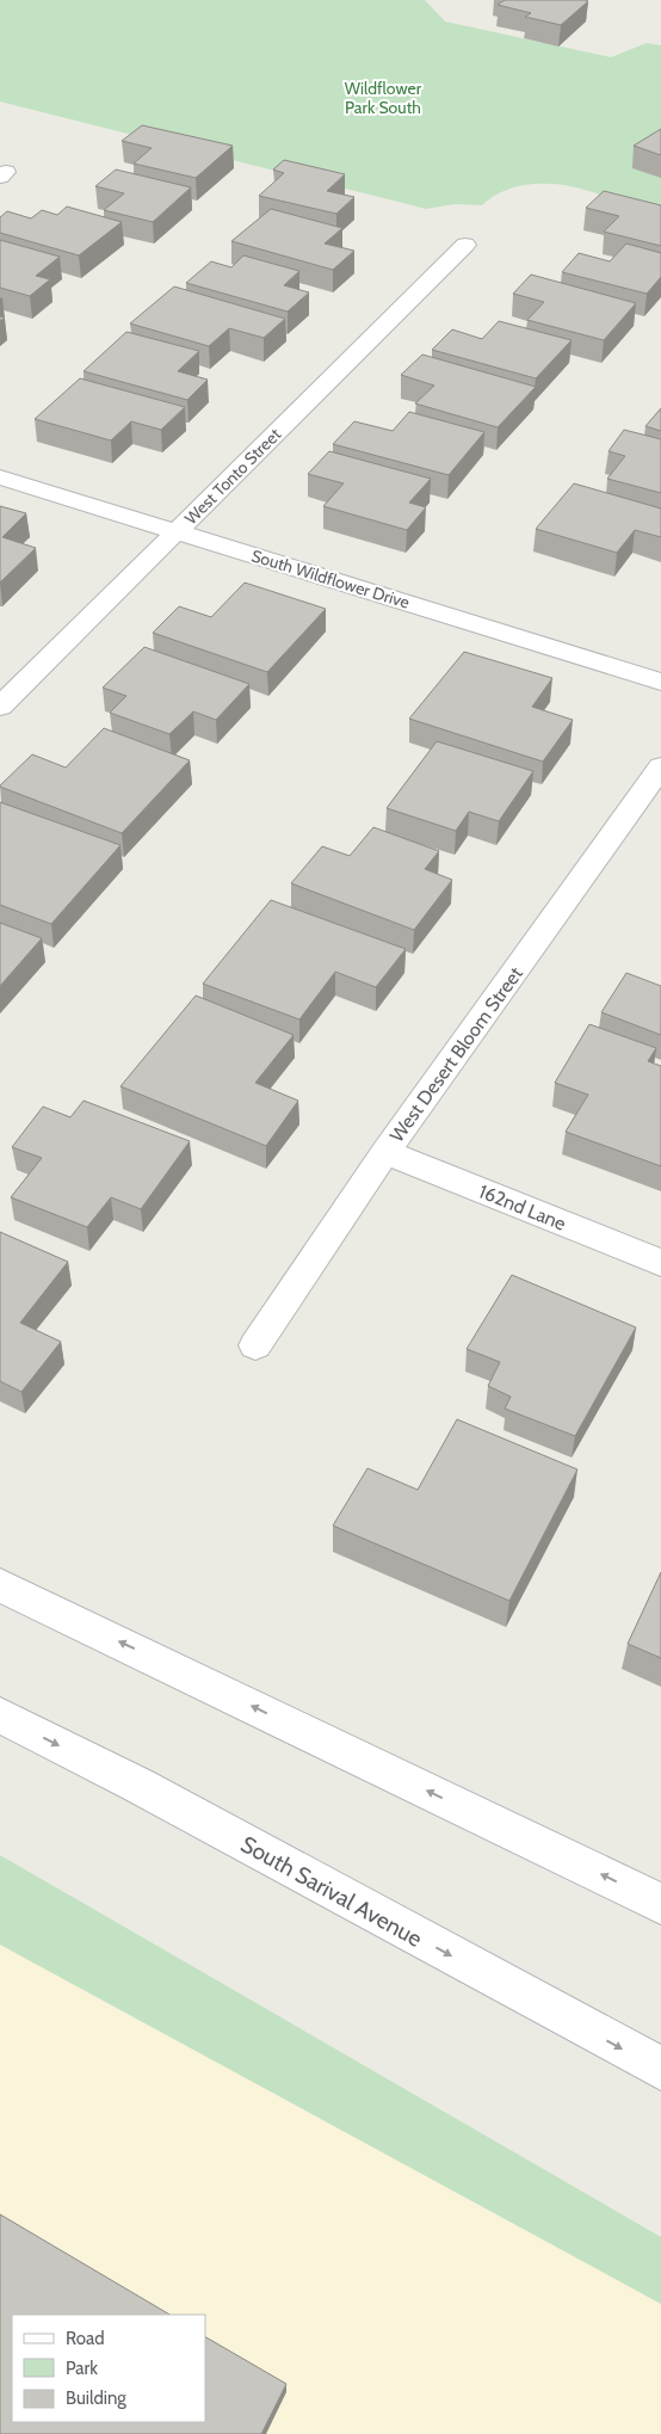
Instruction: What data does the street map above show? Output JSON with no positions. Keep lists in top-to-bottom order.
{
  "streets": {
    "street": [
      "West Tonto Street",
      "South Wildflower Drive",
      "West Desert Bloom Street",
      "162nd Lane",
      "South Sarival Avenue"
    ]
  },
  "crossings": [
    ["West Tonto Street", "South Wildflower Drive"],
    ["West Desert Bloom Street", "162nd Lane"]
  ],
  "parks": ["Wildflower Park South"],
  "legend": ["Road", "Park", "Building"]
}
